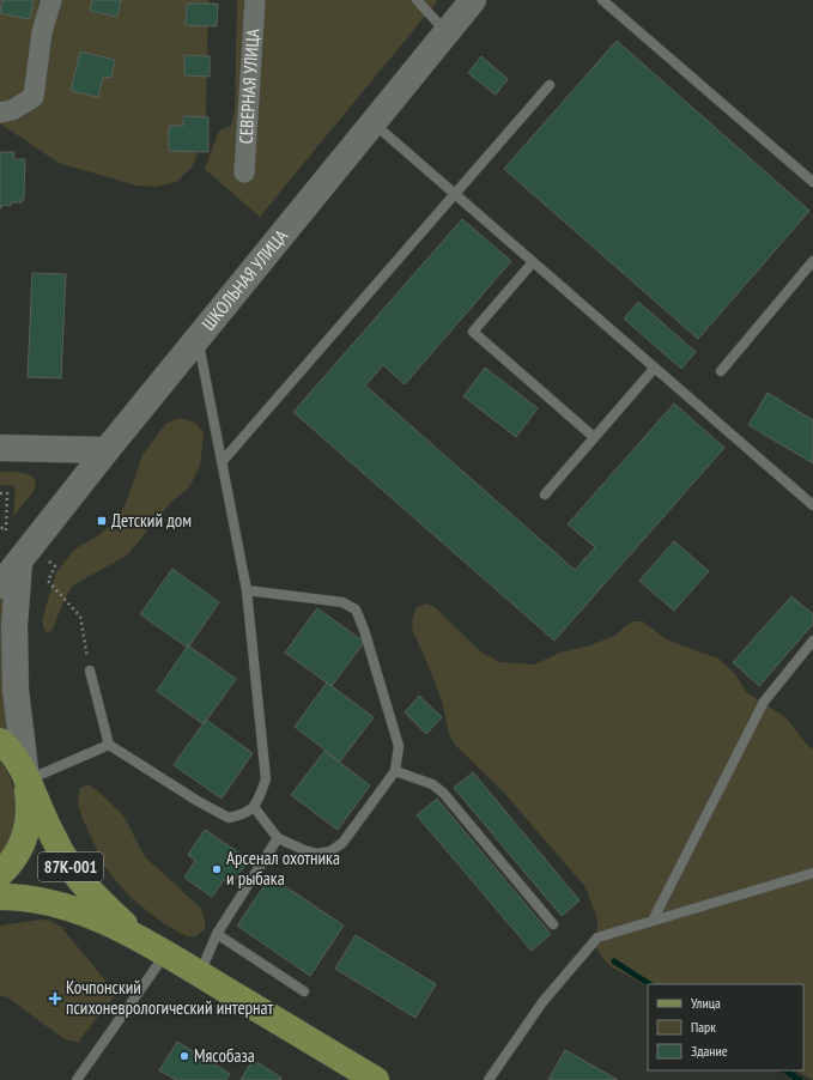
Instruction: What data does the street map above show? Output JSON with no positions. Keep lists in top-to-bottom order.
{
  "streets": {
    "main road": ["ШКОЛЬНАЯ УЛИЦА", "87К-001"],
    "street": ["СЕВЕРНАЯ УЛИЦА"]
  },
  "places": {
    "transit": ["Детский дом"],
    "other": ["Арсенал охотника и рыбака", "Мясобаза"],
    "health": ["Кочпонский психоневрологический интернат"]
  },
  "legend": ["Улица", "Парк", "Здание"]
}
